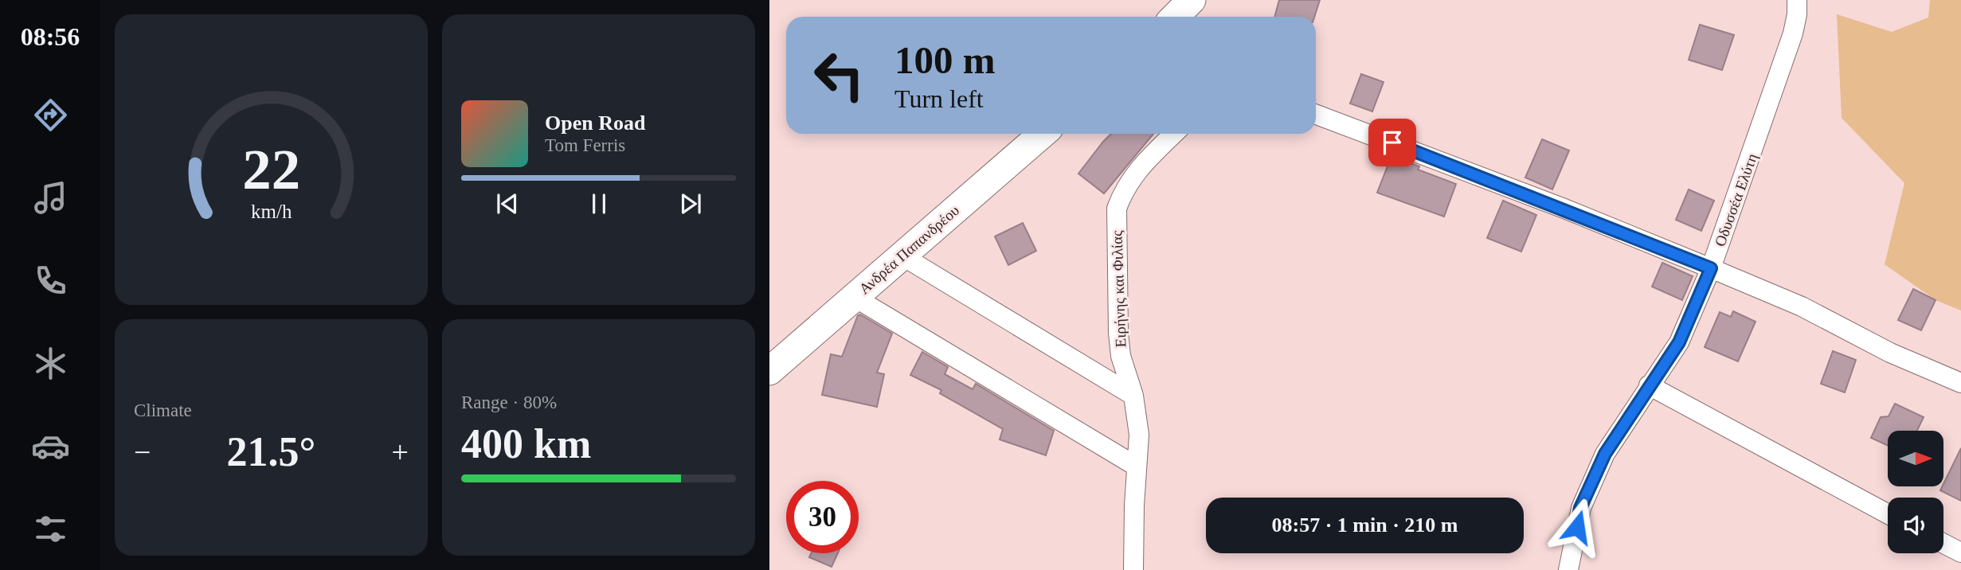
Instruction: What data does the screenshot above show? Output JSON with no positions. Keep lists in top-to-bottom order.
{
  "streets": {
    "main road": ["Ανδρέα Παπανδρέου"],
    "street": ["Οδυσσέα Ελύτη", "Ειρήνης και Φιλίας"]
  },
  "north": "right",
  "page": {
    "tabs": "08:56",
    "turn": ["100 m", "Turn left"],
    "song": ["Open Road", "Tom Ferris"],
    "tile": [
      "Climate",
      ["Range · 80%", "400 km"]
    ],
    "heat": ["−", "21.5°", "+"],
    "limit": "30",
    "trip": "08:57 · 1 min · 210 m",
    "gauge": ["22", "km/h"]
  }
}
